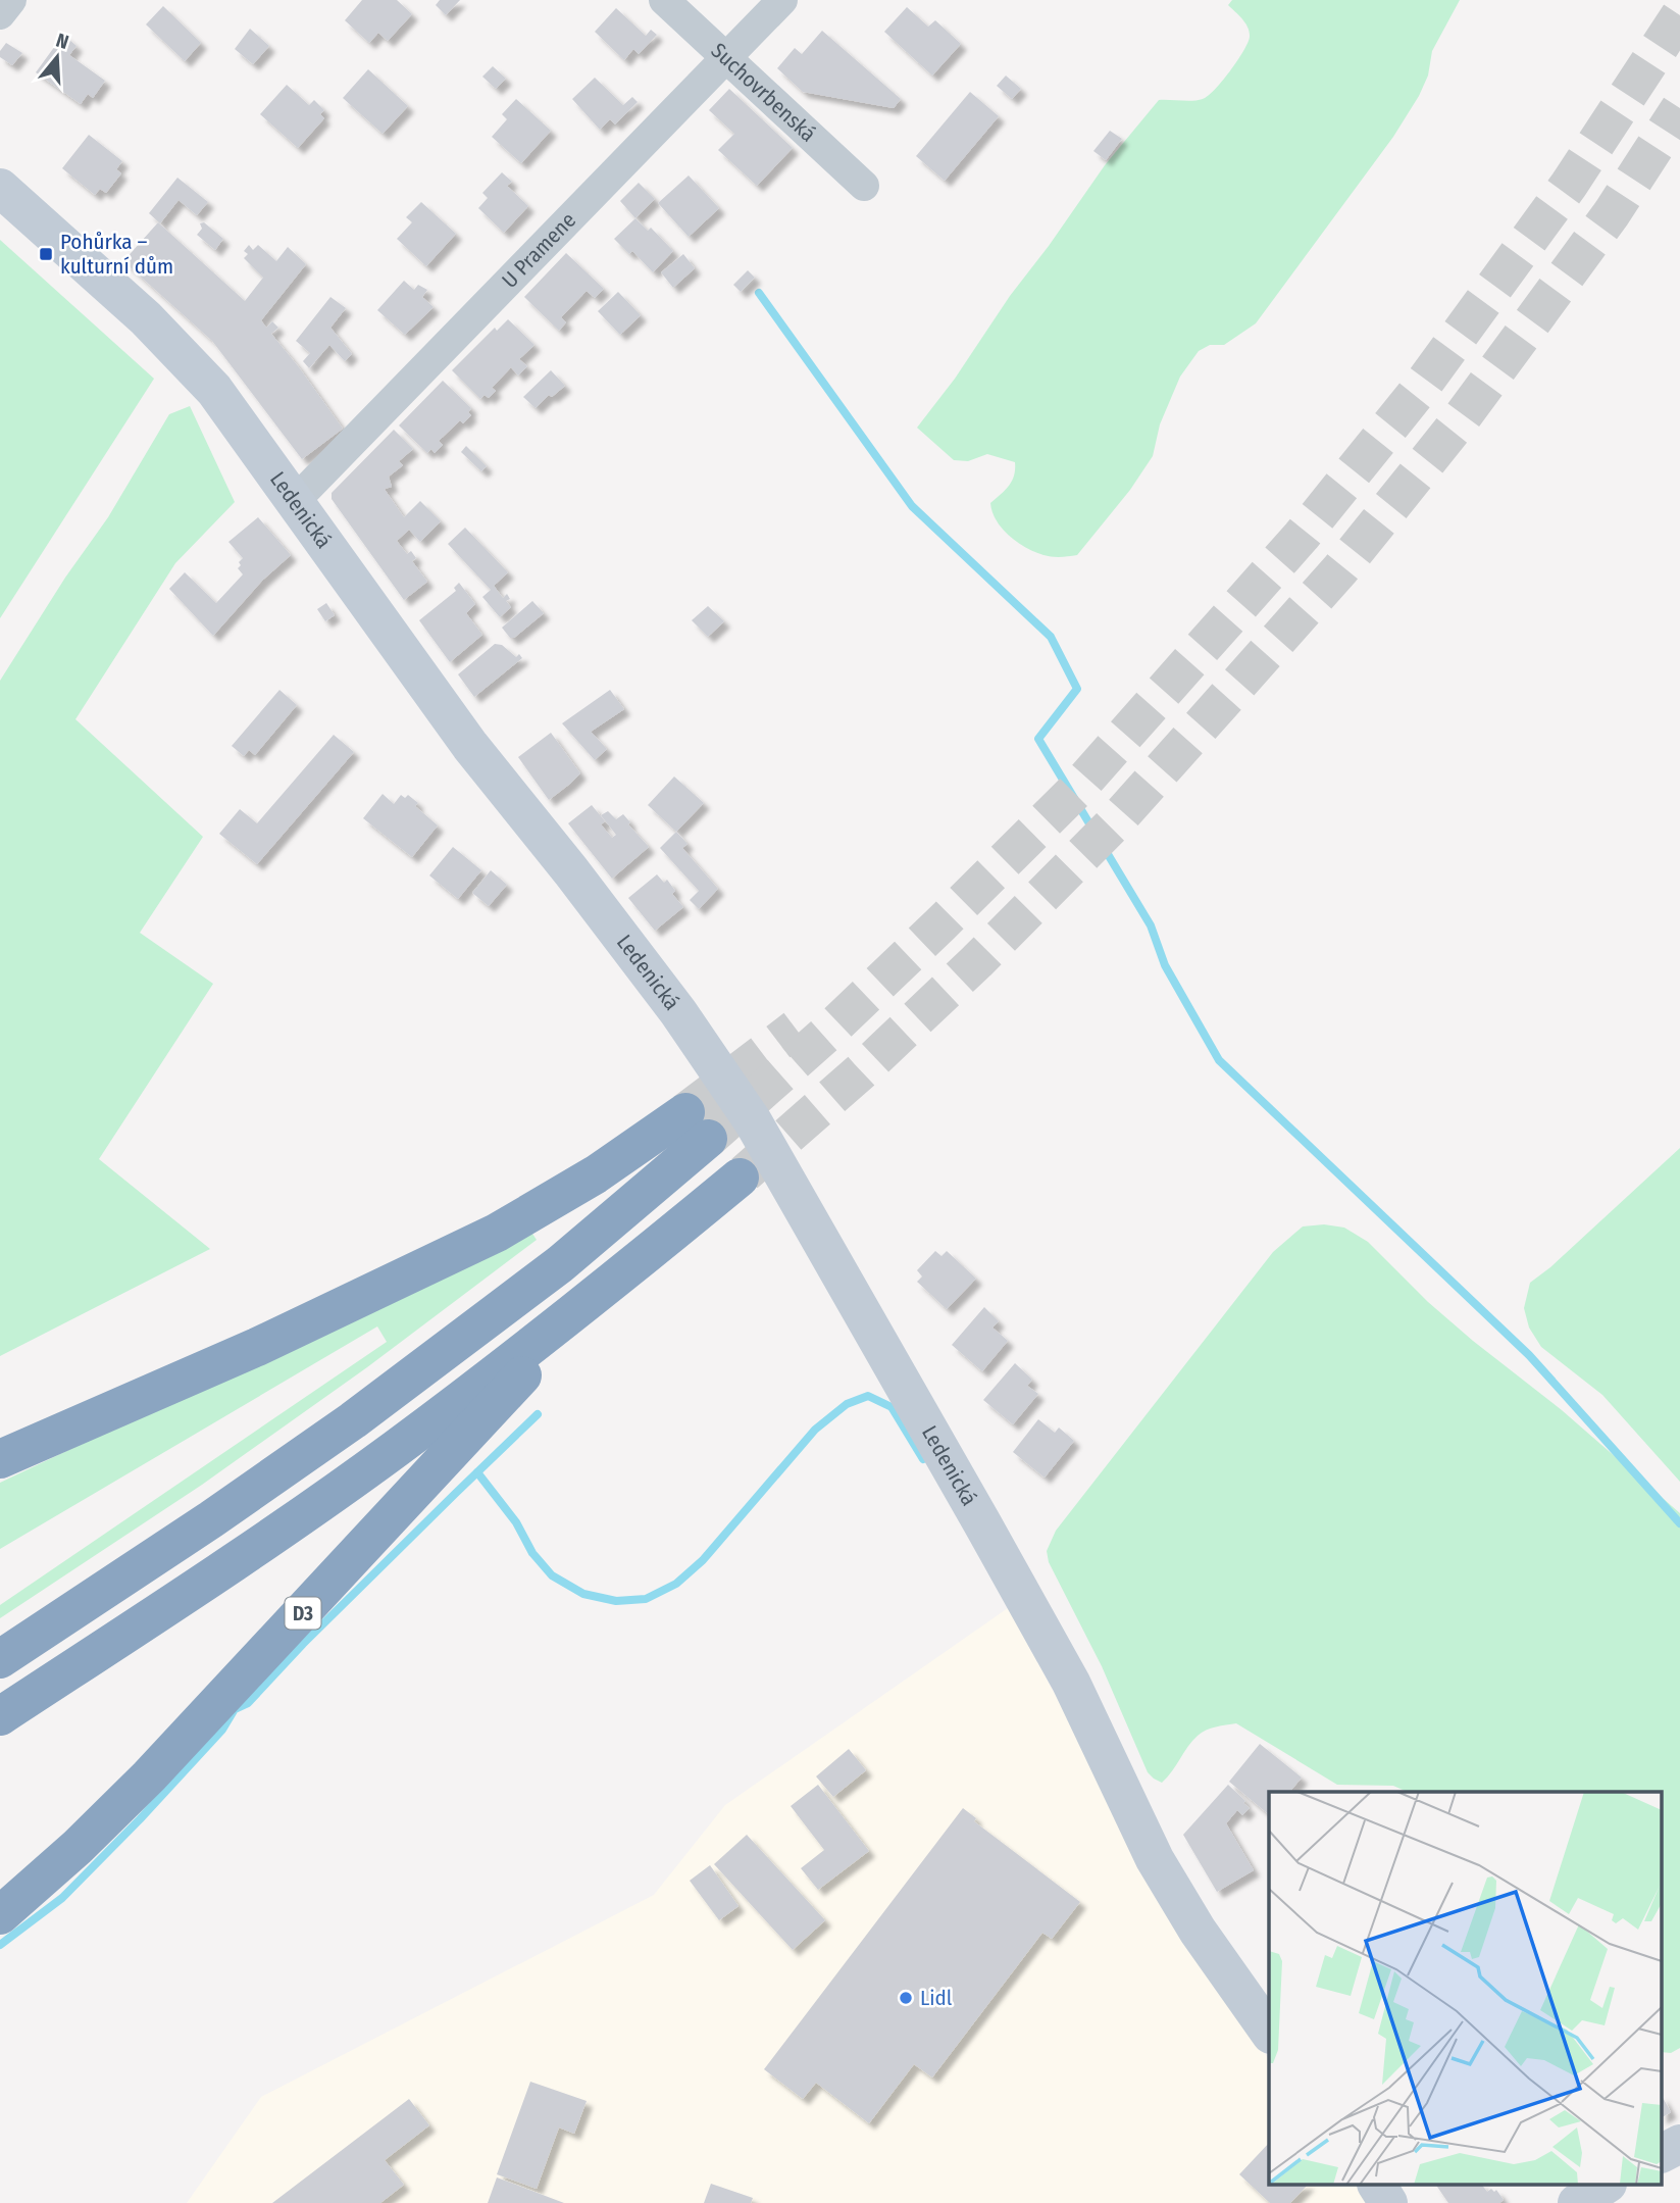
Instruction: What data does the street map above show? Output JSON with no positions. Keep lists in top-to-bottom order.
{
  "streets": {
    "highway": ["D3"],
    "main road": ["Ledenická"],
    "street": ["Suchovrbenská", "U Pramene"]
  },
  "crossings": [
    ["Suchovrbenská", "U Pramene"],
    ["U Pramene", "Ledenická"]
  ],
  "places": {
    "transit": ["Pohůrka – kulturní dům"],
    "other": ["Lidl"]
  },
  "north": "top"
}
